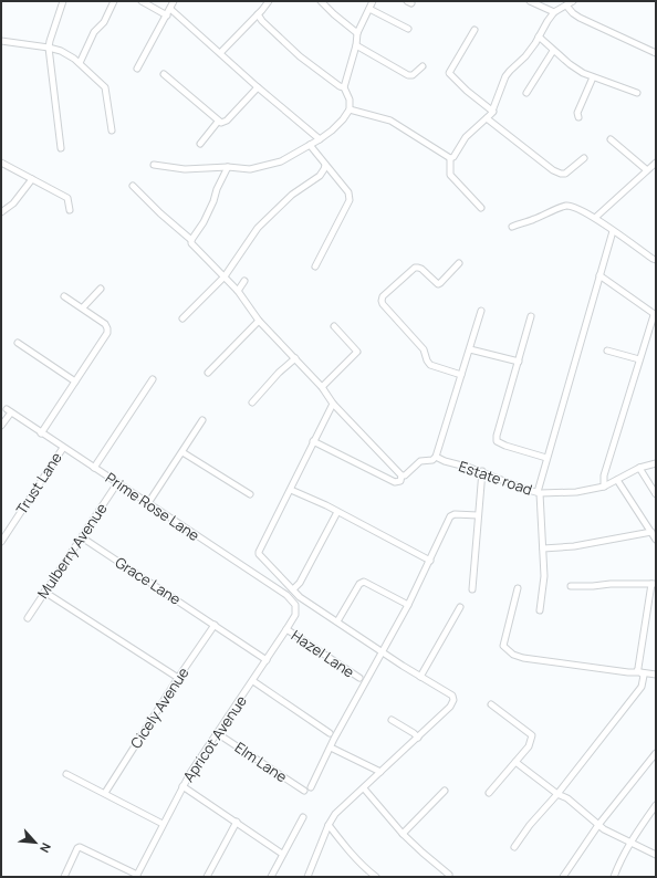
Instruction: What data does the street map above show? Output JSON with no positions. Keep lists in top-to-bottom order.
{
  "streets": {
    "street": [
      "Estate road",
      "Trust Lane",
      "Prime Rose Lane",
      "Mulberry Avenue",
      "Grace Lane",
      "Hazel Lane",
      "Cicely Avenue",
      "Apricot Avenue",
      "Elm Lane"
    ]
  },
  "crossings": [
    ["Trust Lane", "Prime Rose Lane"],
    ["Prime Rose Lane", "Mulberry Avenue"],
    ["Prime Rose Lane", "Apricot Avenue"],
    ["Mulberry Avenue", "Grace Lane"],
    ["Grace Lane", "Cicely Avenue"],
    ["Grace Lane", "Apricot Avenue"],
    ["Hazel Lane", "Apricot Avenue"],
    ["Apricot Avenue", "Elm Lane"]
  ],
  "north": "bottom right"
}
